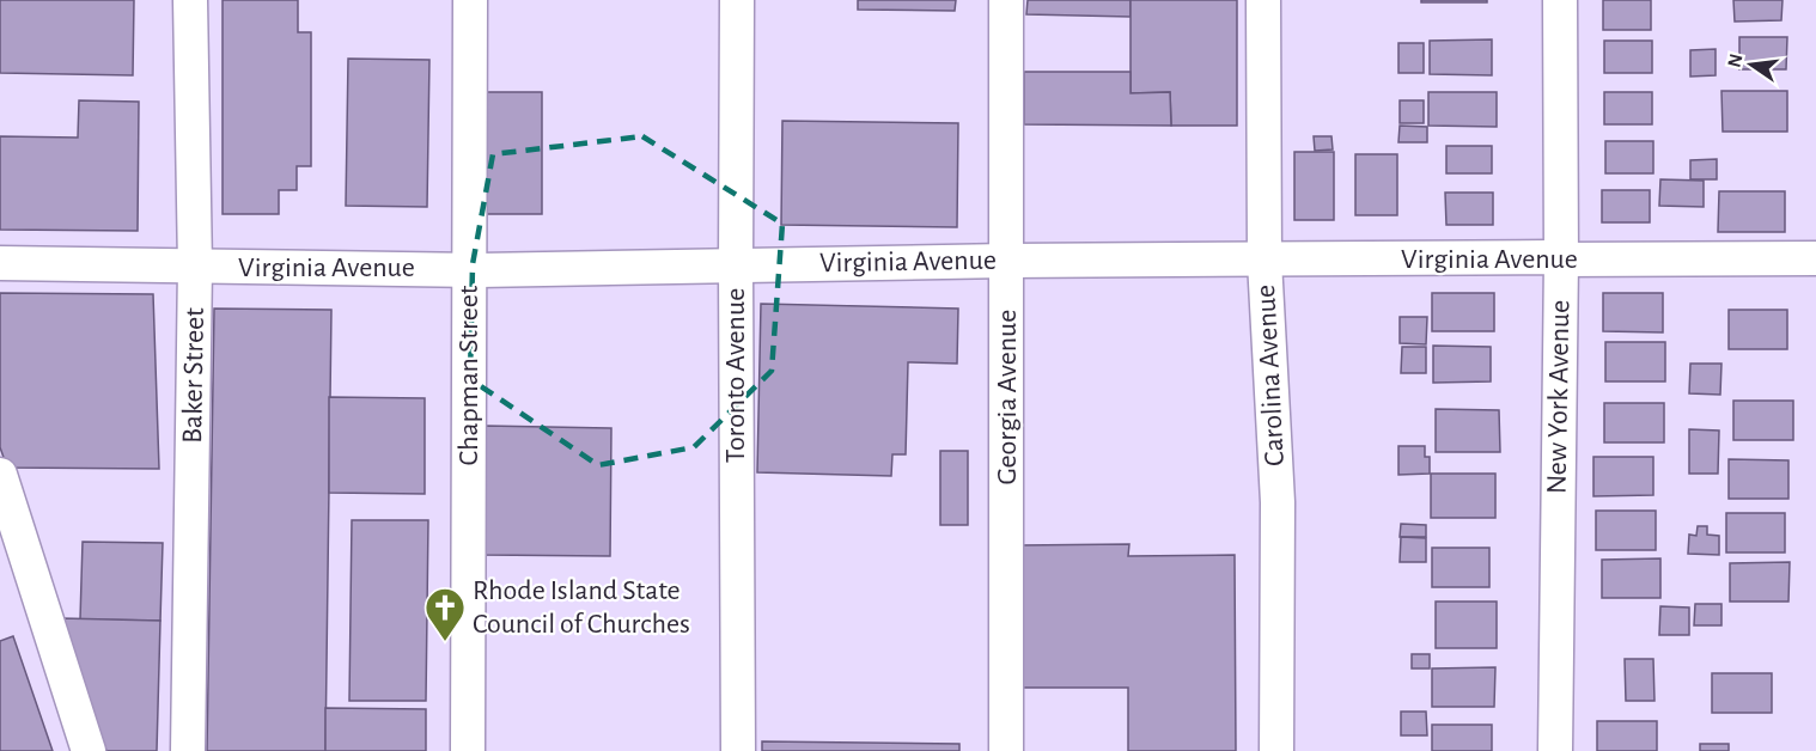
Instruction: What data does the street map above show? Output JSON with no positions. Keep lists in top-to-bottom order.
{
  "streets": {
    "street": [
      "Virginia Avenue",
      "Baker Street",
      "Chapman Street",
      "Toronto Avenue",
      "Carolina Avenue",
      "Georgia Avenue",
      "New York Avenue"
    ]
  },
  "crossings": [
    ["Virginia Avenue", "Baker Street"],
    ["Virginia Avenue", "Chapman Street"],
    ["Virginia Avenue", "Toronto Avenue"],
    ["Virginia Avenue", "Carolina Avenue"],
    ["Virginia Avenue", "Georgia Avenue"],
    ["Virginia Avenue", "New York Avenue"]
  ],
  "places": {
    "church": ["Rhode Island State Council of Churches"]
  },
  "north": "left"
}
